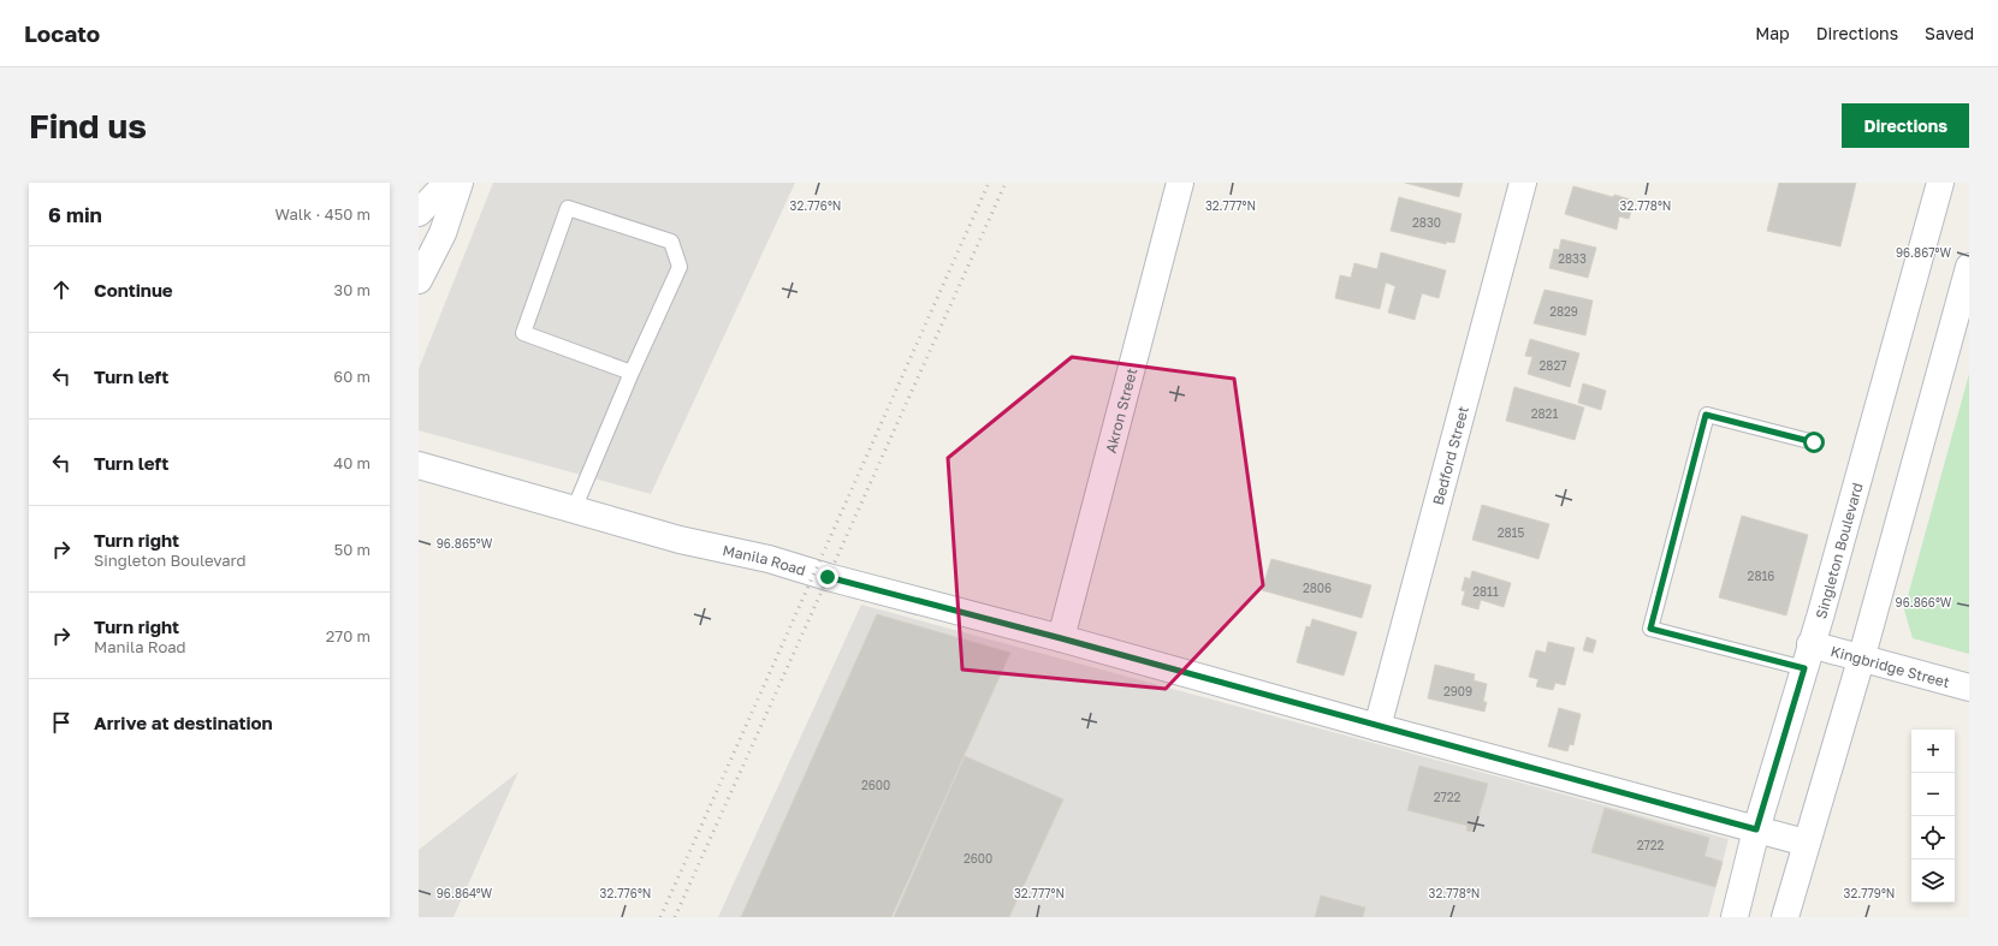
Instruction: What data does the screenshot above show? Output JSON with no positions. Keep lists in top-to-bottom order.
{
  "streets": {
    "street": [
      "Akron Street",
      "Bedford Street",
      "Singleton Boulevard",
      "Manila Road",
      "Kingbridge Street"
    ]
  },
  "crossings": [
    ["Akron Street", "Manila Road"],
    ["Bedford Street", "Manila Road"],
    ["Singleton Boulevard", "Manila Road"],
    ["Singleton Boulevard", "Kingbridge Street"]
  ],
  "house_numbers": [
    "2830",
    "2833",
    "2829",
    "2827",
    "2821",
    "2815",
    "2816",
    "2806",
    "2811",
    "2909",
    "2600",
    "2722",
    "2722",
    "2600"
  ],
  "page": {
    "header": "Locato",
    "nav": ["Map", "Directions", "Saved"],
    "buttons": "Directions",
    "title": "Find us",
    "heading": ["6 min", "Walk · 450 m"],
    "list": [
      ["Continue", "30 m"],
      ["Turn left", "60 m"],
      ["Turn left", "40 m"],
      ["Turn right", "Singleton Boulevard", "50 m"],
      ["Turn right", "Manila Road", "270 m"],
      "Arrive at destination"
    ],
    "map_buttons": ["+", "−"]
  },
  "coordinates": [
    "32.776°N",
    "32.777°N",
    "32.778°N",
    "96.867°W",
    "96.865°W",
    "96.866°W",
    "32.779°N",
    "96.864°W"
  ]
}
